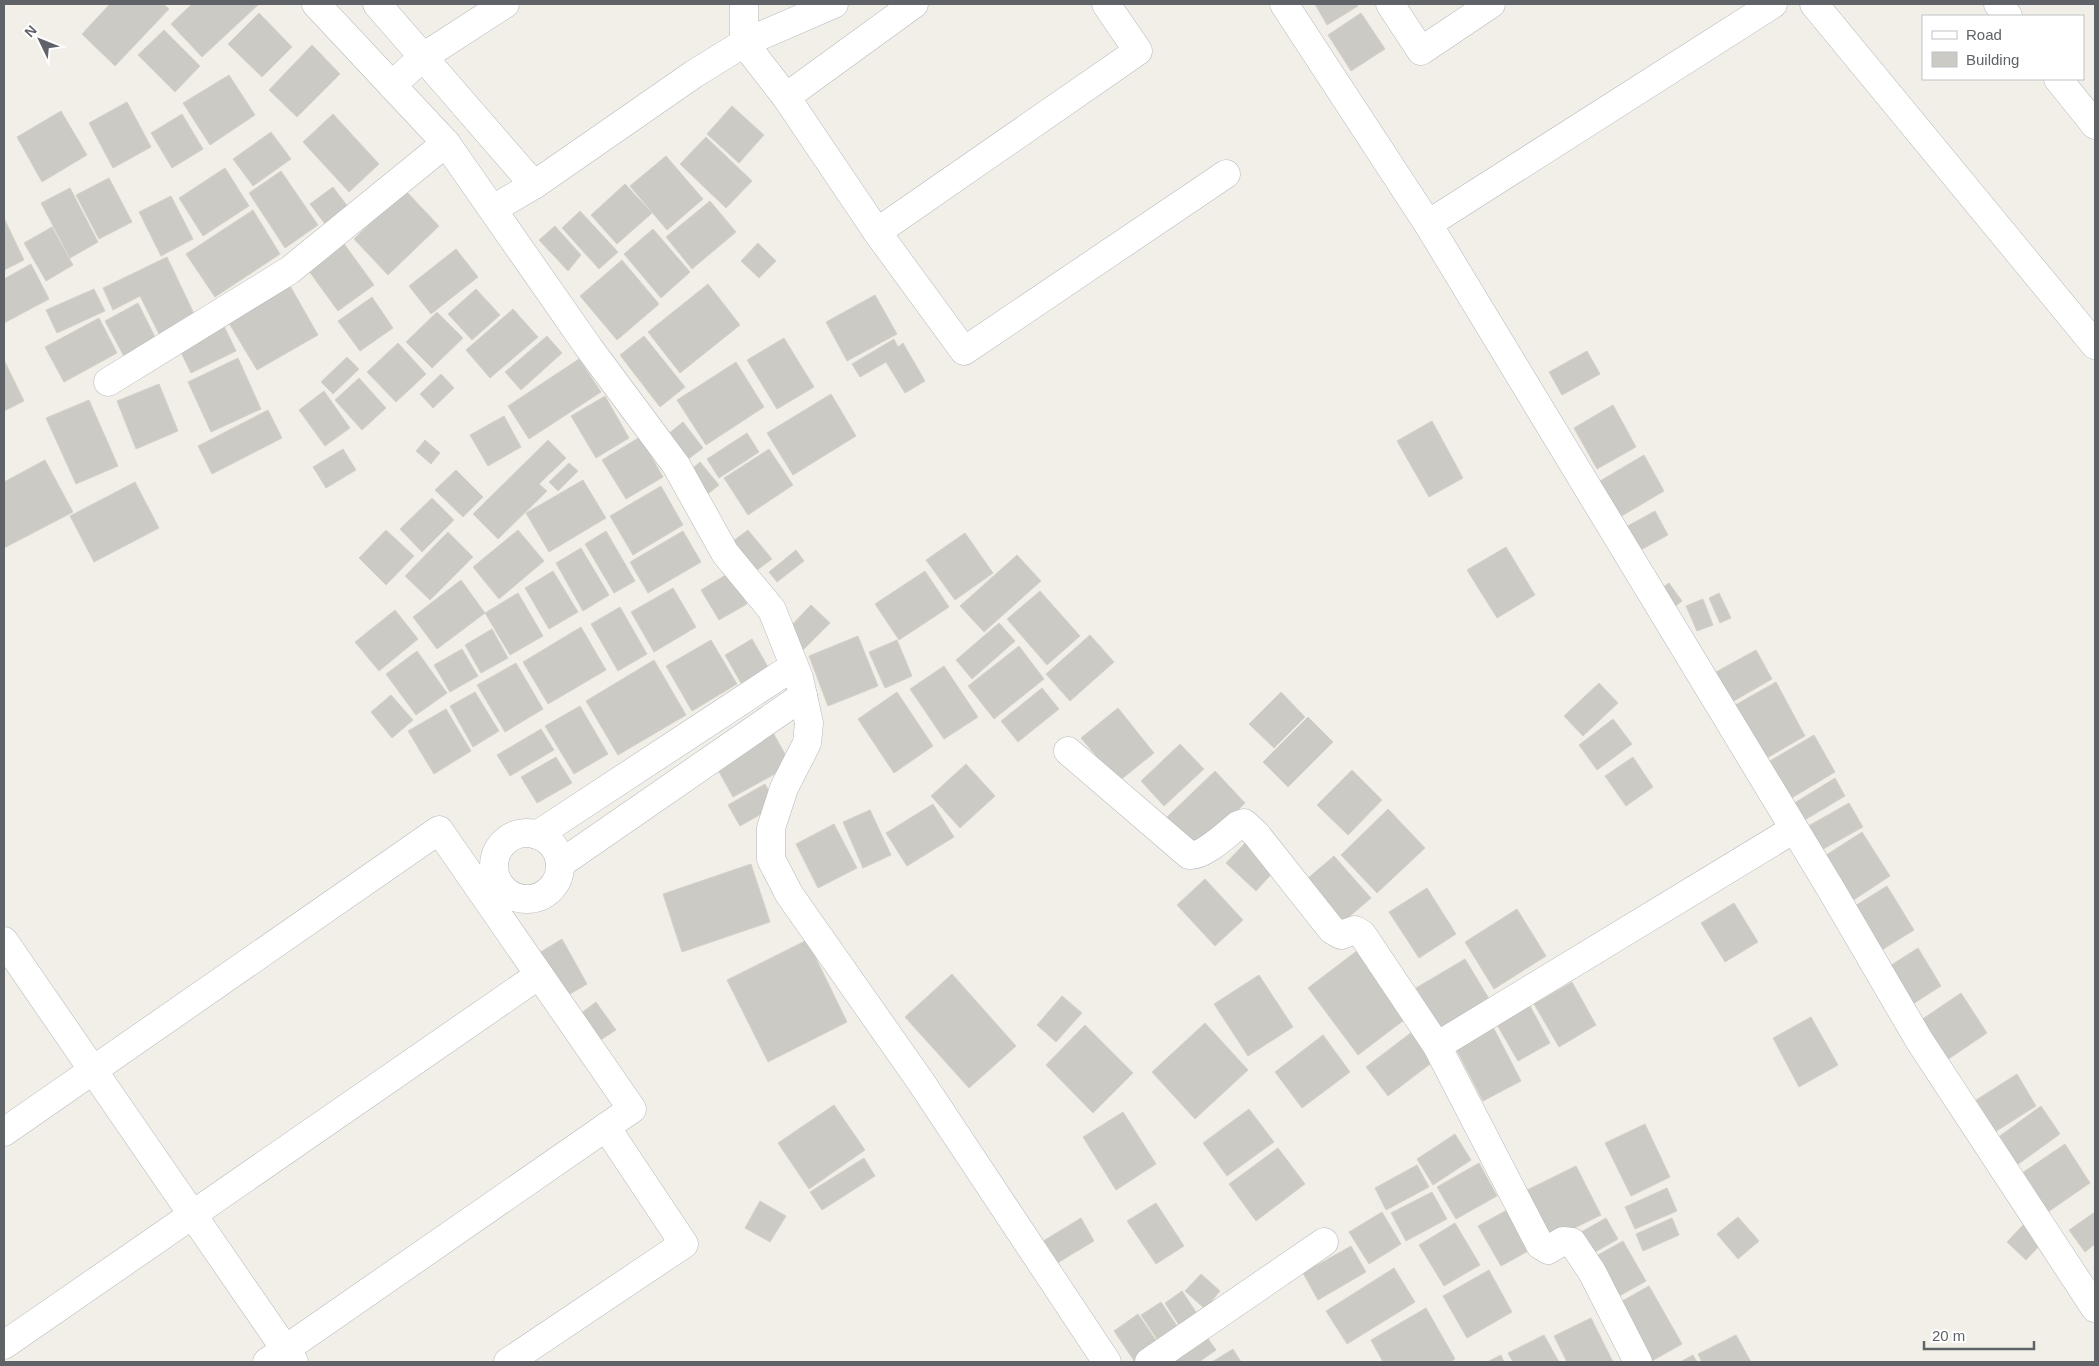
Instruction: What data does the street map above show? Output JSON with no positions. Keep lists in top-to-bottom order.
{
  "legend": ["Road", "Building"],
  "scale_bar": "20 m",
  "north": "top left"
}
